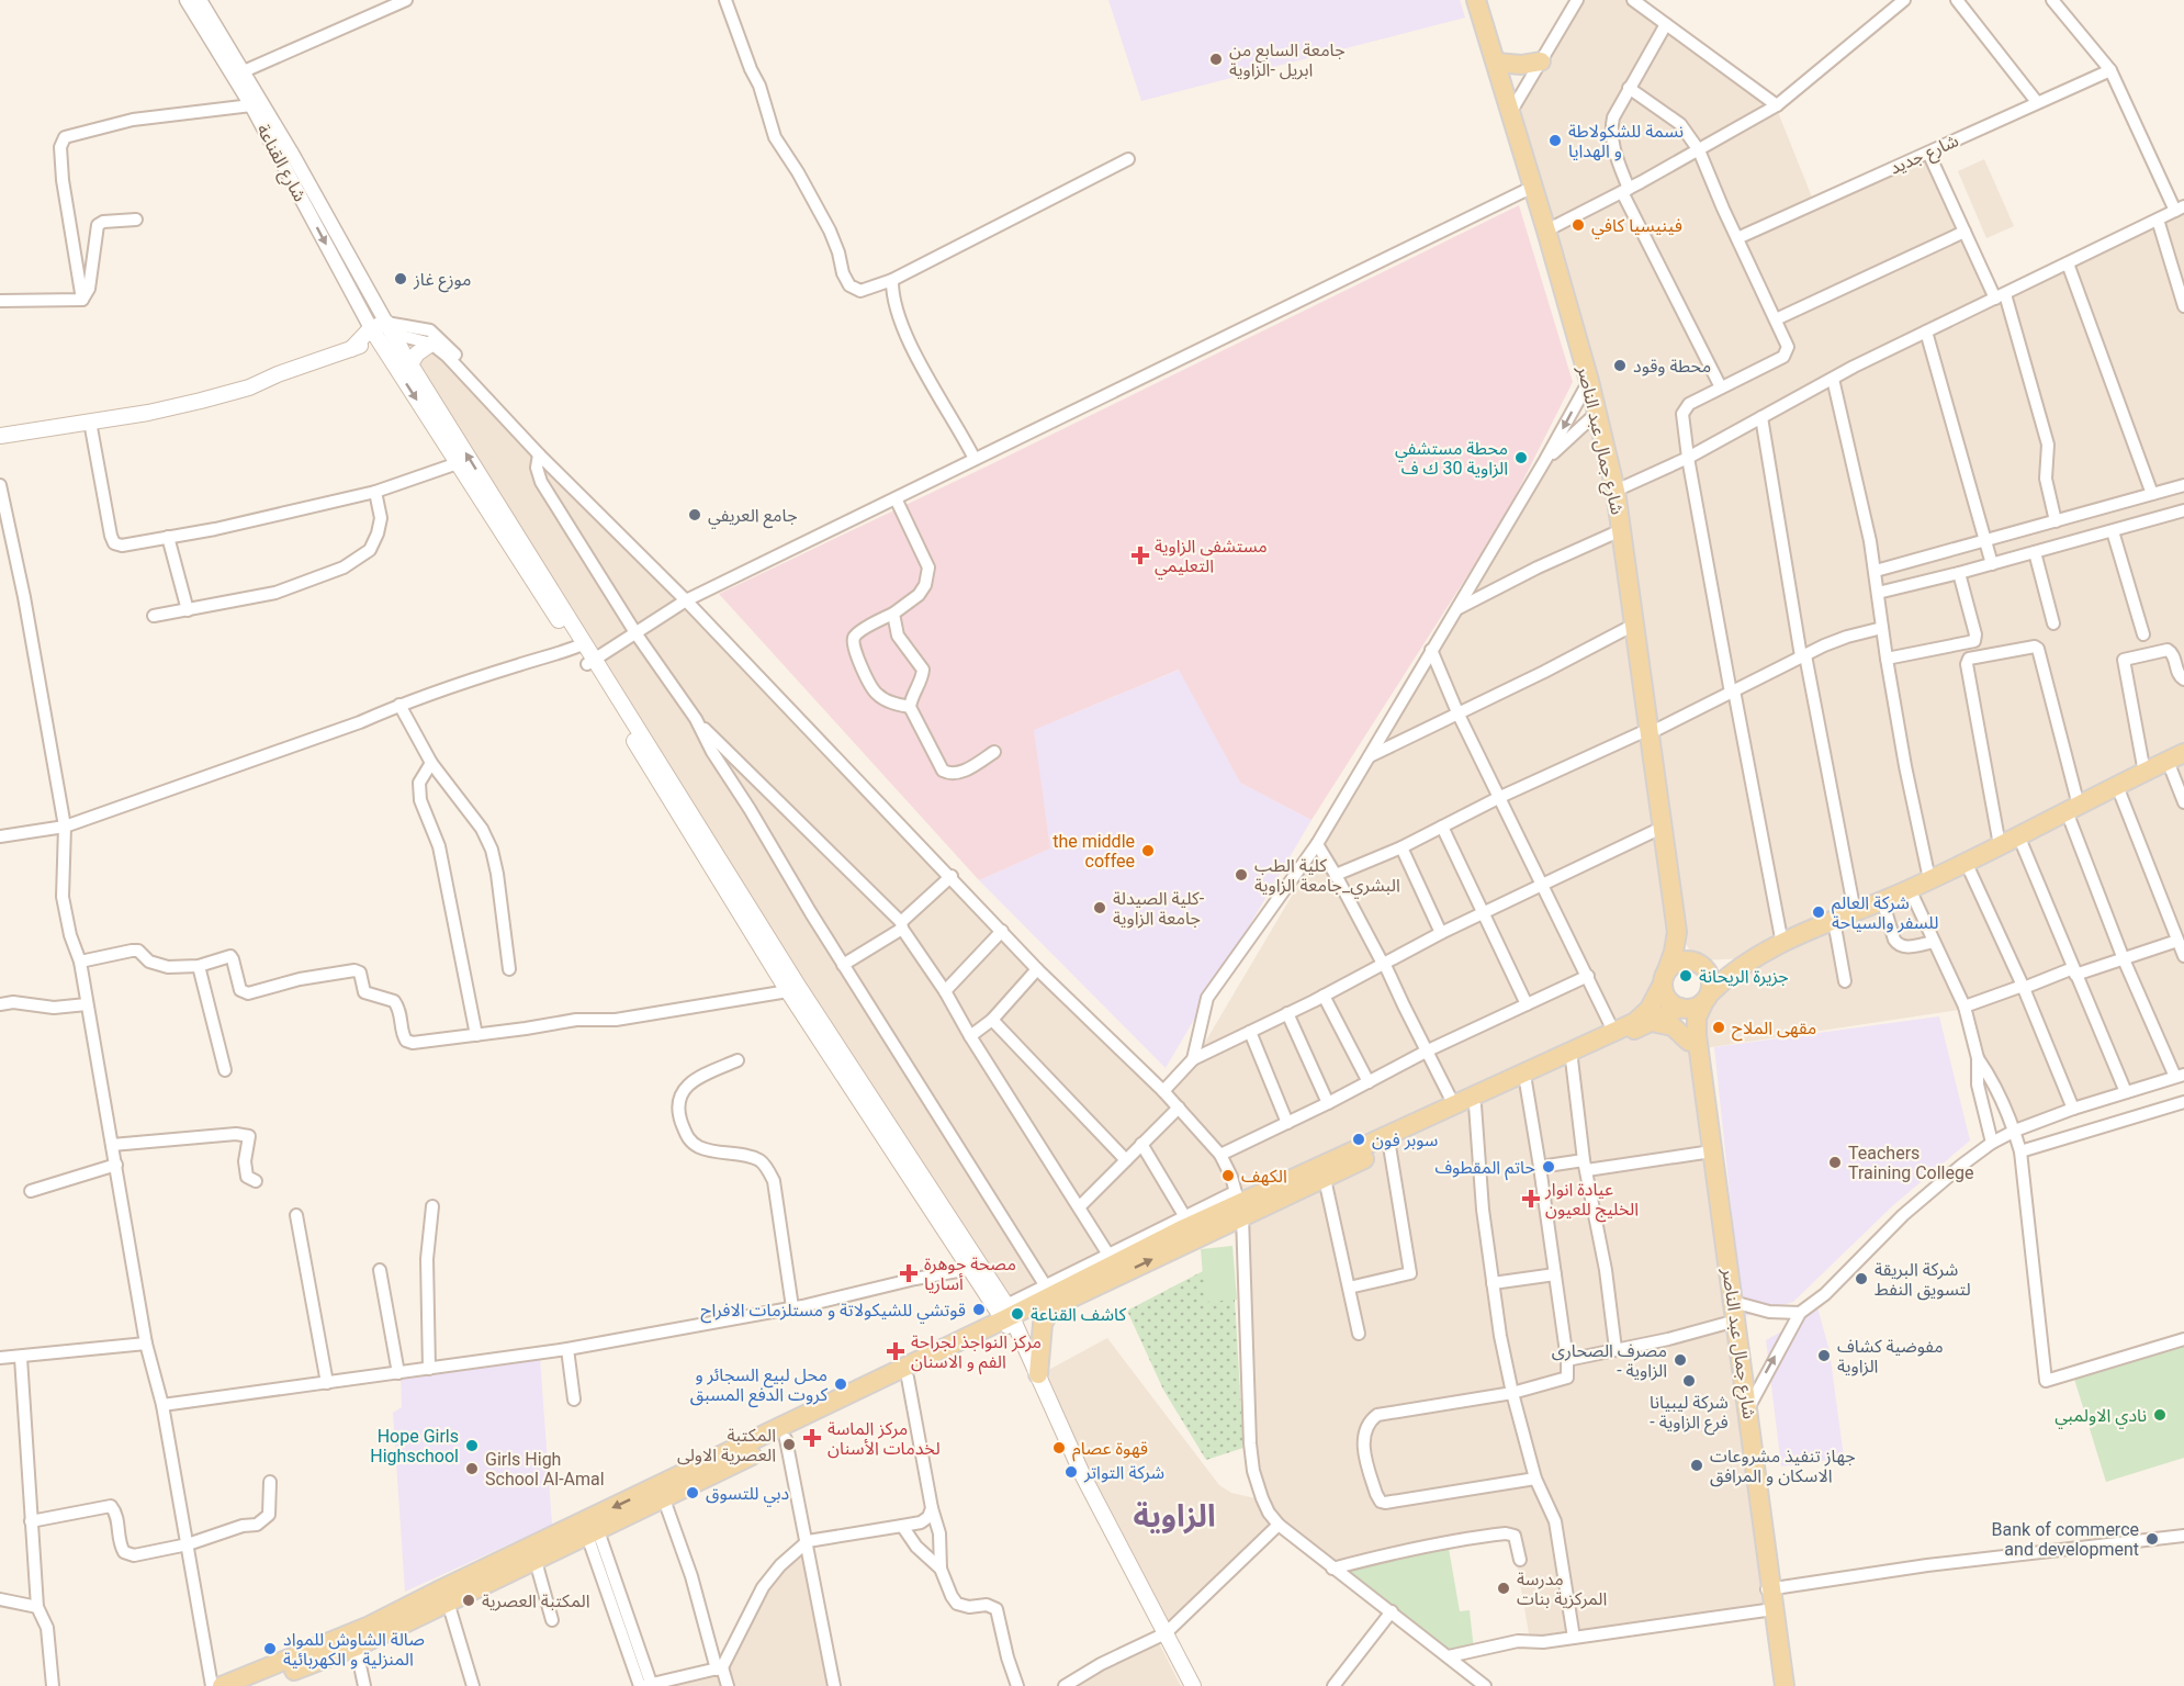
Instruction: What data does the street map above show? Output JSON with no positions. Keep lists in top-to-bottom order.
{
  "streets": {
    "main road": ["شارع جمال عبد الناصر"],
    "street": ["شارع جديد", "شارع القناعة"]
  },
  "districts": ["الزاوية"],
  "places": {
    "other": [
      "جامعة السابع من ابريل -الزاوية",
      "نسمة للشكولاطة و الهدايا",
      "فينيسيا كافي",
      "موزع غاز",
      "محطة وقود",
      "محطة مستشفي الزاوية 30 ك ف",
      "جامع العريفي",
      "the middle coffee",
      "كلية الطب البشري_جامعة الزاوية",
      "كلية الصيدلة- جامعة الزاوية",
      "شركة العالم للسفر والسياحة",
      "جزيرة الريحانة",
      "مقهى الملاح",
      "سوبر فون",
      "Teachers Training College",
      "حاتم المقطوف",
      "الكهف",
      "شركة البريقة لتسويق النفط",
      "قوتشي للشيكولاتة و مستلزمات الافراح",
      "كاشف القناعة",
      "مفوضية كشاف الزاوية",
      "مصرف الصحارى - الزاوية",
      "شركة ليبيانا - فرع الزاوية",
      "محل لبيع السجائر و كروت الدفع المسبق",
      "نادي الاولمبي",
      "المكتبة العصرية الاولى",
      "Hope Girls Highschool",
      "قهوة عصام",
      "جهاز تنفيذ مشروعات الاسكان و المرافق",
      "Girls High School Al-Amal",
      "شركة التواتر",
      "دبي للتسوق",
      "Bank of commerce and development",
      "مدرسة المركزية بنات",
      "المكتبة العصرية",
      "صالة الشاوش للمواد المنزلية و الكهربائية"
    ],
    "health": [
      "مستشفى الزاوية التعليمي",
      "عيادة انوار الخليج للعيون",
      "مصحة جوهرة أساريا",
      "مركز النواجذ لجراحة الفم و الاسنان",
      "مركز الماسة لخدمات الأسنان"
    ]
  }
}
